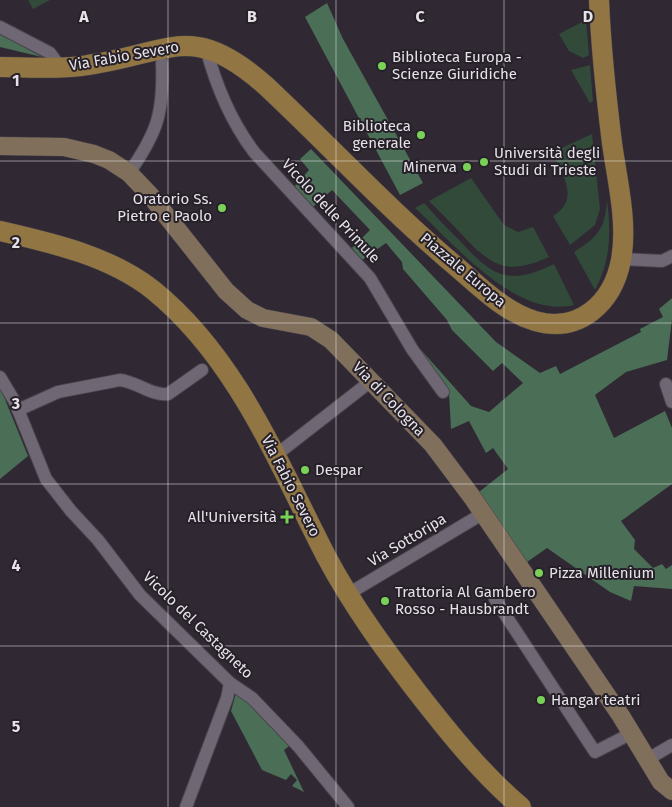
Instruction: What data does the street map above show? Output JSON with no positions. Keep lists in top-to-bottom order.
{
  "streets": {
    "main road": ["Via Fabio Severo", "Piazzale Europa", "Via di Cologna"],
    "street": ["Vicolo delle Primule", "Via Sottoripa", "Vicolo del Castagneto"]
  },
  "crossings": [
    ["Via Fabio Severo", "Vicolo delle Primule"],
    ["Via Fabio Severo", "Piazzale Europa"],
    ["Via Fabio Severo", "Via Sottoripa"],
    ["Via di Cologna", "Via Sottoripa"]
  ],
  "places": {
    "other": [
      "Biblioteca Europa - Scienze Giuridiche",
      "Biblioteca generale",
      "Università degli Studi di Trieste",
      "Minerva",
      "Oratorio Ss. Pietro e Paolo",
      "Despar",
      "Pizza Millenium",
      "Trattoria Al Gambero Rosso - Hausbrandt",
      "Hangar teatri"
    ],
    "health": ["All'Università"]
  },
  "grid": {
    "columns": [
      "A",
      "B",
      "C",
      "D"
    ],
    "rows": [
      "1",
      "2",
      "3",
      "4",
      "5"
    ]
  }
}
